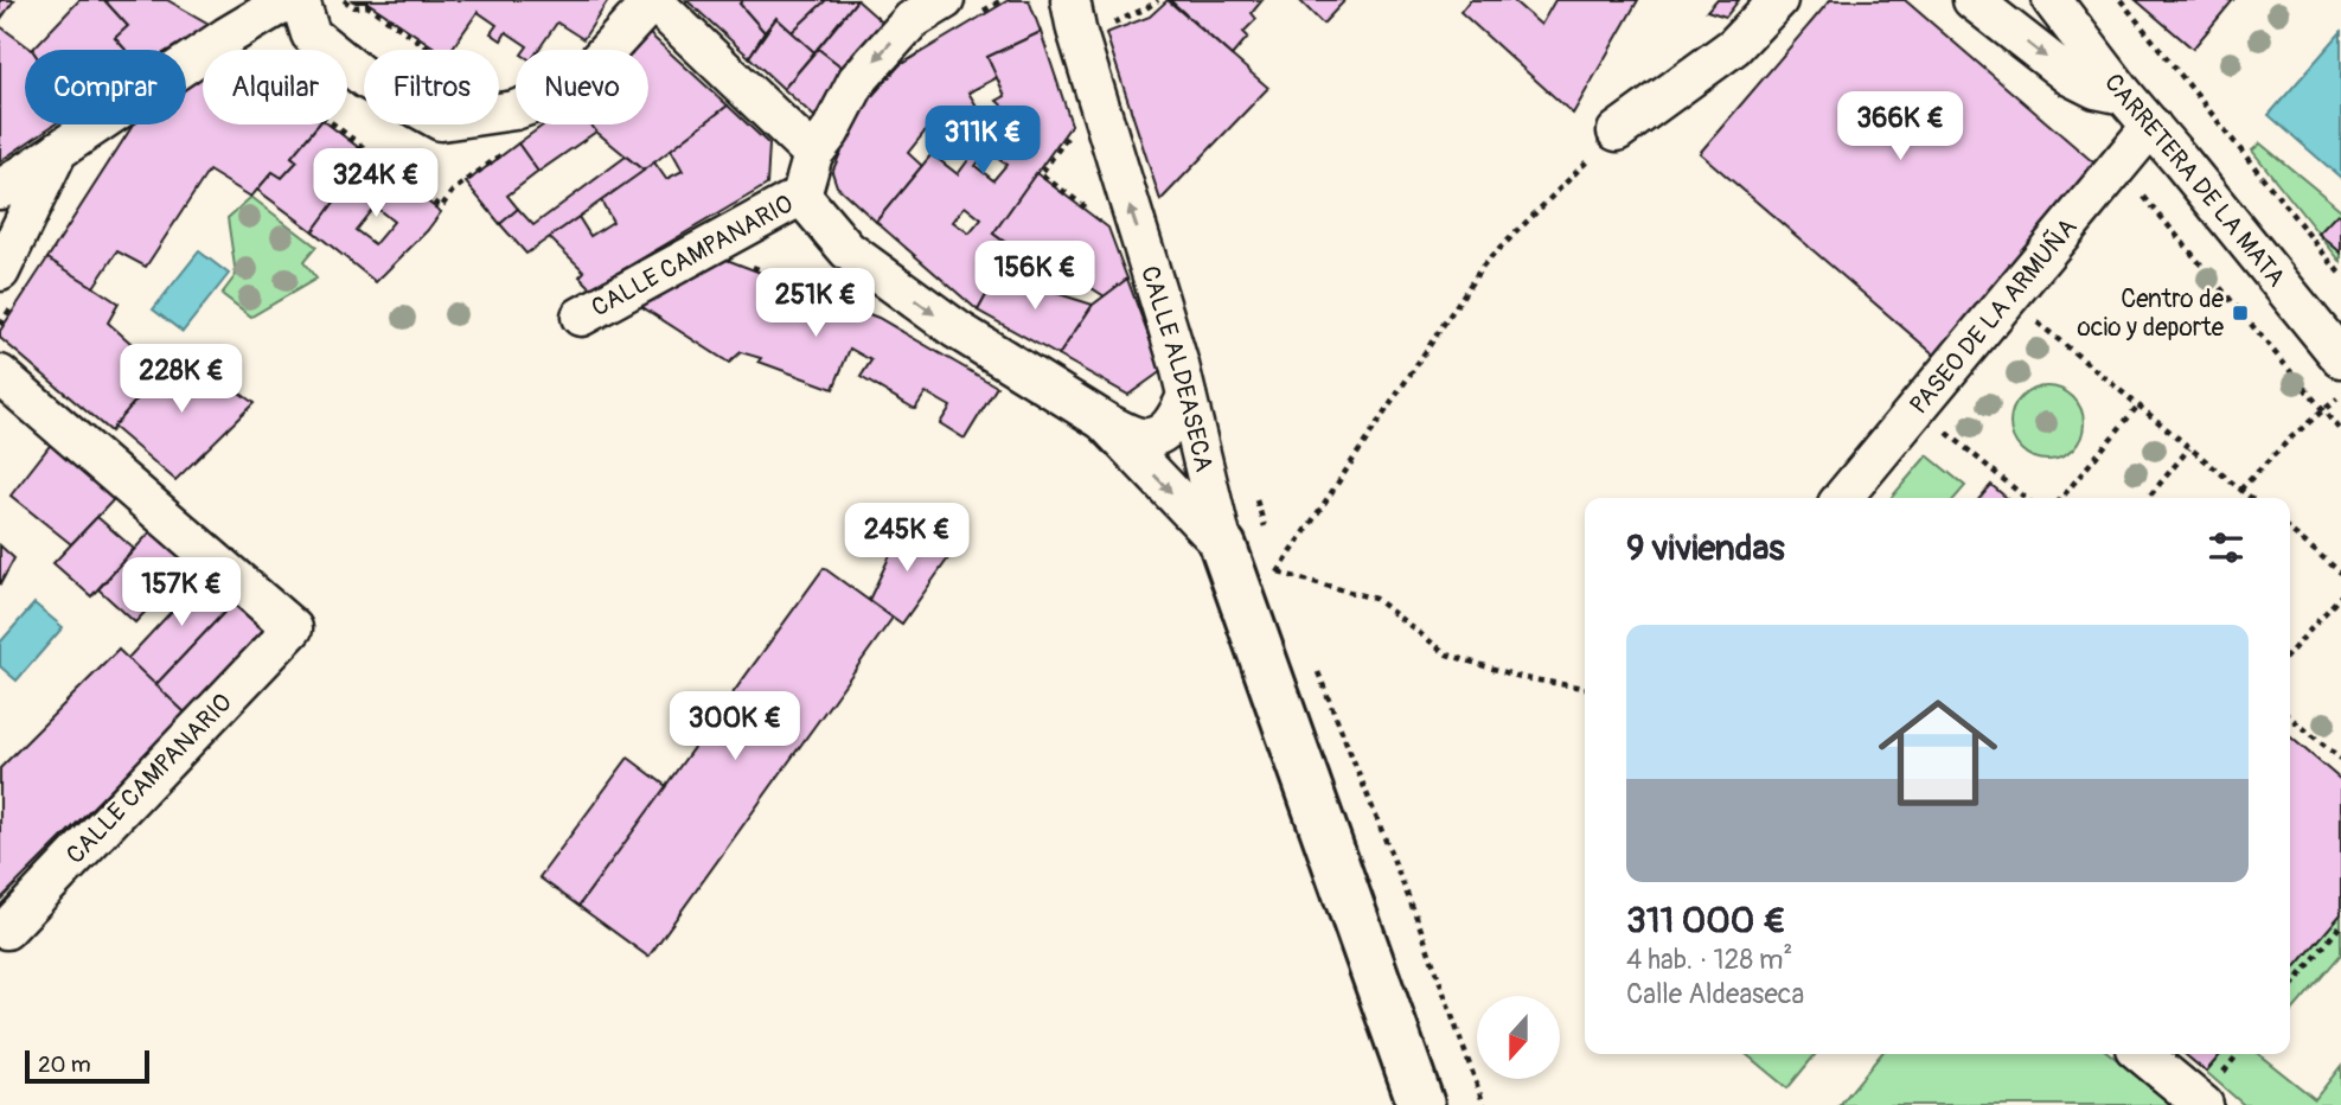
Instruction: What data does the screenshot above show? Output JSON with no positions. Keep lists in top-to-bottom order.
{
  "streets": {
    "street": [
      "CARRETERA DE LA MATA",
      "CALLE CAMPANARIO",
      "PASEO DE LA ARMUÑA",
      "CALLE ALDEASECA"
    ]
  },
  "crossings": [
    ["CARRETERA DE LA MATA", "PASEO DE LA ARMUÑA"]
  ],
  "one_way": ["CALLE ALDEASECA"],
  "places": {
    "transit": ["Centro de ocio y deporte"]
  },
  "scale_bar": "20 m",
  "north": "bottom",
  "page": {
    "chip": [
      "Comprar",
      "Alquilar",
      "Filtros",
      "Nuevo"
    ],
    "price": [
      "366K €",
      "311K €",
      "324K €",
      "156K €",
      "251K €",
      "228K €",
      "245K €",
      "157K €",
      "300K €"
    ],
    "heading": "9 viviendas",
    "list": [
      {
        "name": "311 000 €",
        "note": "4 hab. · 128 m² · Calle Aldeaseca"
      }
    ],
    "scale": "20 m"
  }
}
